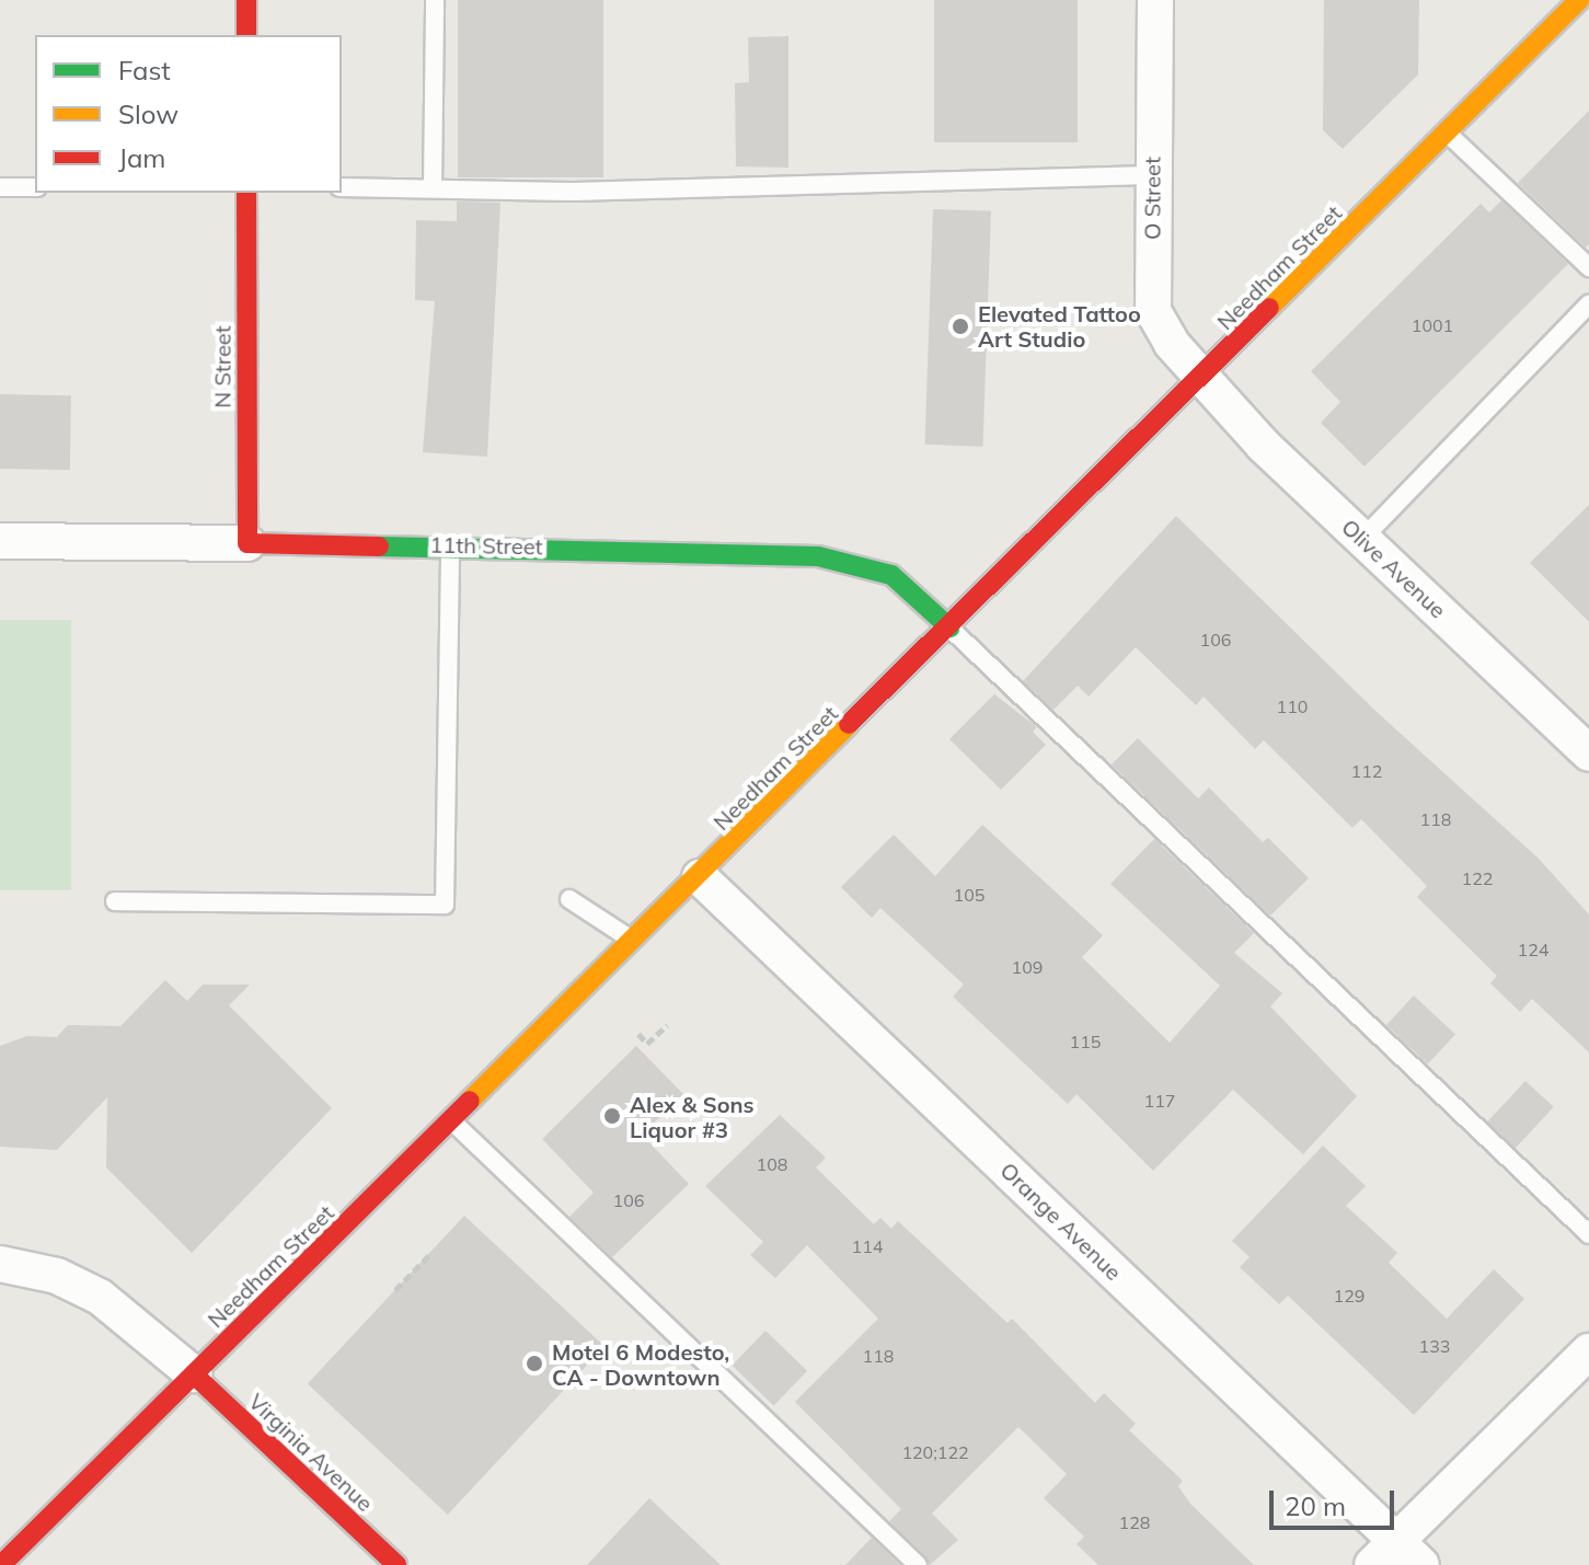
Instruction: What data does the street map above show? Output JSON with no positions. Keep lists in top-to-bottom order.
{
  "streets": {
    "main road": [
      "Needham Street",
      "N Street",
      "11th Street",
      "Virginia Avenue"
    ],
    "street": ["O Street", "Olive Avenue", "Orange Avenue"]
  },
  "crossings": [
    ["O Street", "Needham Street"],
    ["O Street", "Olive Avenue"],
    ["Needham Street", "11th Street"],
    ["Needham Street", "Olive Avenue"],
    ["Needham Street", "Orange Avenue"],
    ["Needham Street", "Virginia Avenue"],
    ["N Street", "11th Street"]
  ],
  "places": ["Elevated Tattoo Art Studio", "Alex & Sons Liquor #3", "Motel 6 Modesto, CA - Downtown"],
  "house_numbers": [
    "1001",
    "106",
    "110",
    "112",
    "118",
    "122",
    "105",
    "124",
    "109",
    "115",
    "117",
    "108",
    "106",
    "114",
    "129",
    "133",
    "118",
    "120;122",
    "128"
  ],
  "legend": ["Fast", "Slow", "Jam"],
  "scale_bar": "20 m"
}
